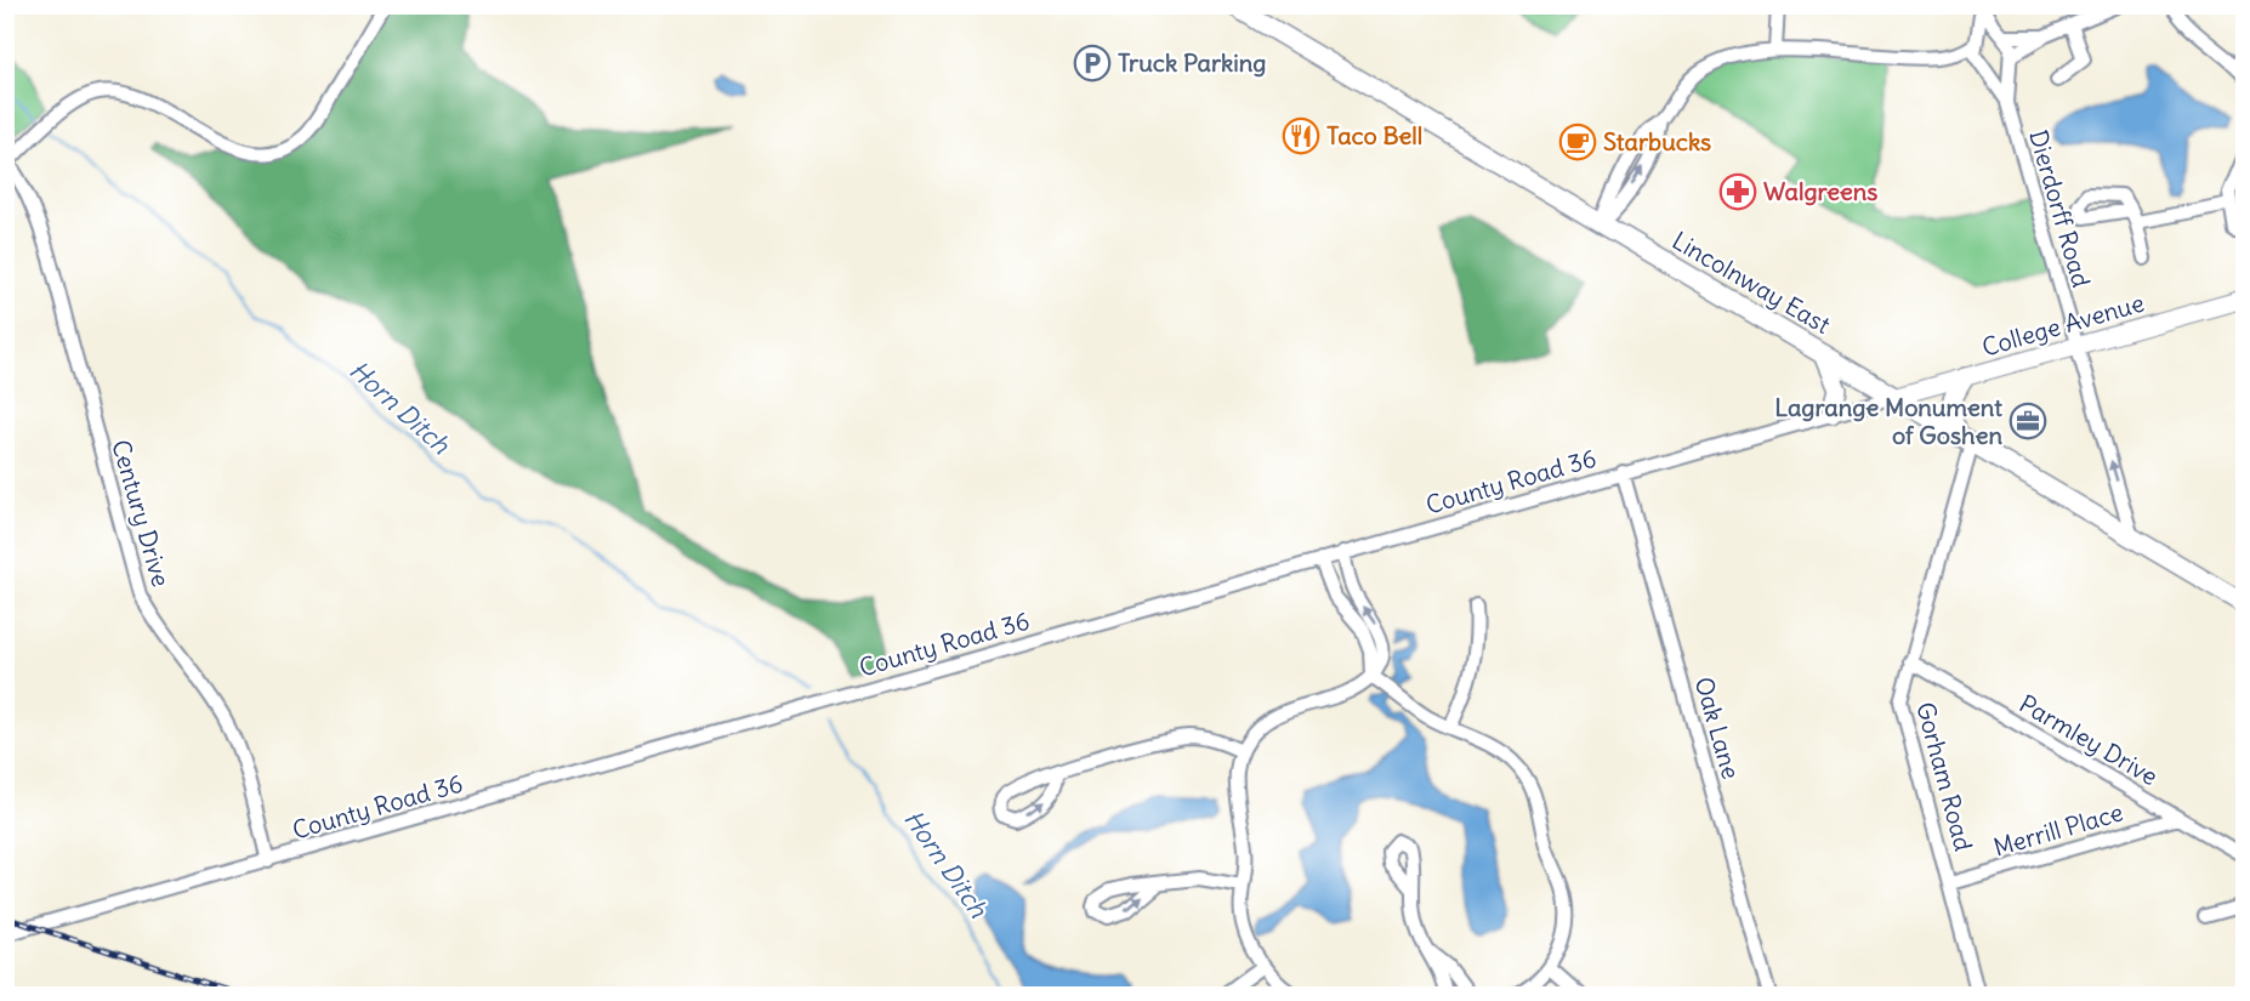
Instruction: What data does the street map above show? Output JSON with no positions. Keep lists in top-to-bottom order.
{
  "streets": {
    "highway": ["Lincolnway East"],
    "main road": ["College Avenue"],
    "street": [
      "Dierdorff Road",
      "County Road 36",
      "Century Drive",
      "Oak Lane",
      "Parmley Drive",
      "Gorham Road",
      "Merrill Place"
    ]
  },
  "crossings": [
    ["Dierdorff Road", "Lincolnway East"],
    ["Dierdorff Road", "College Avenue"],
    ["Lincolnway East", "College Avenue"],
    ["Lincolnway East", "County Road 36"],
    ["Lincolnway East", "Gorham Road"],
    ["College Avenue", "County Road 36"],
    ["County Road 36", "Century Drive"],
    ["County Road 36", "Oak Lane"],
    ["Parmley Drive", "Gorham Road"],
    ["Parmley Drive", "Merrill Place"],
    ["Gorham Road", "Merrill Place"]
  ],
  "water": ["Horn Ditch"],
  "places": {
    "parking": ["Truck Parking"],
    "restaurant": ["Taco Bell"],
    "cafe": ["Starbucks"],
    "pharmacy": ["Walgreens"],
    "office": ["Lagrange Monument of Goshen"]
  }
}
